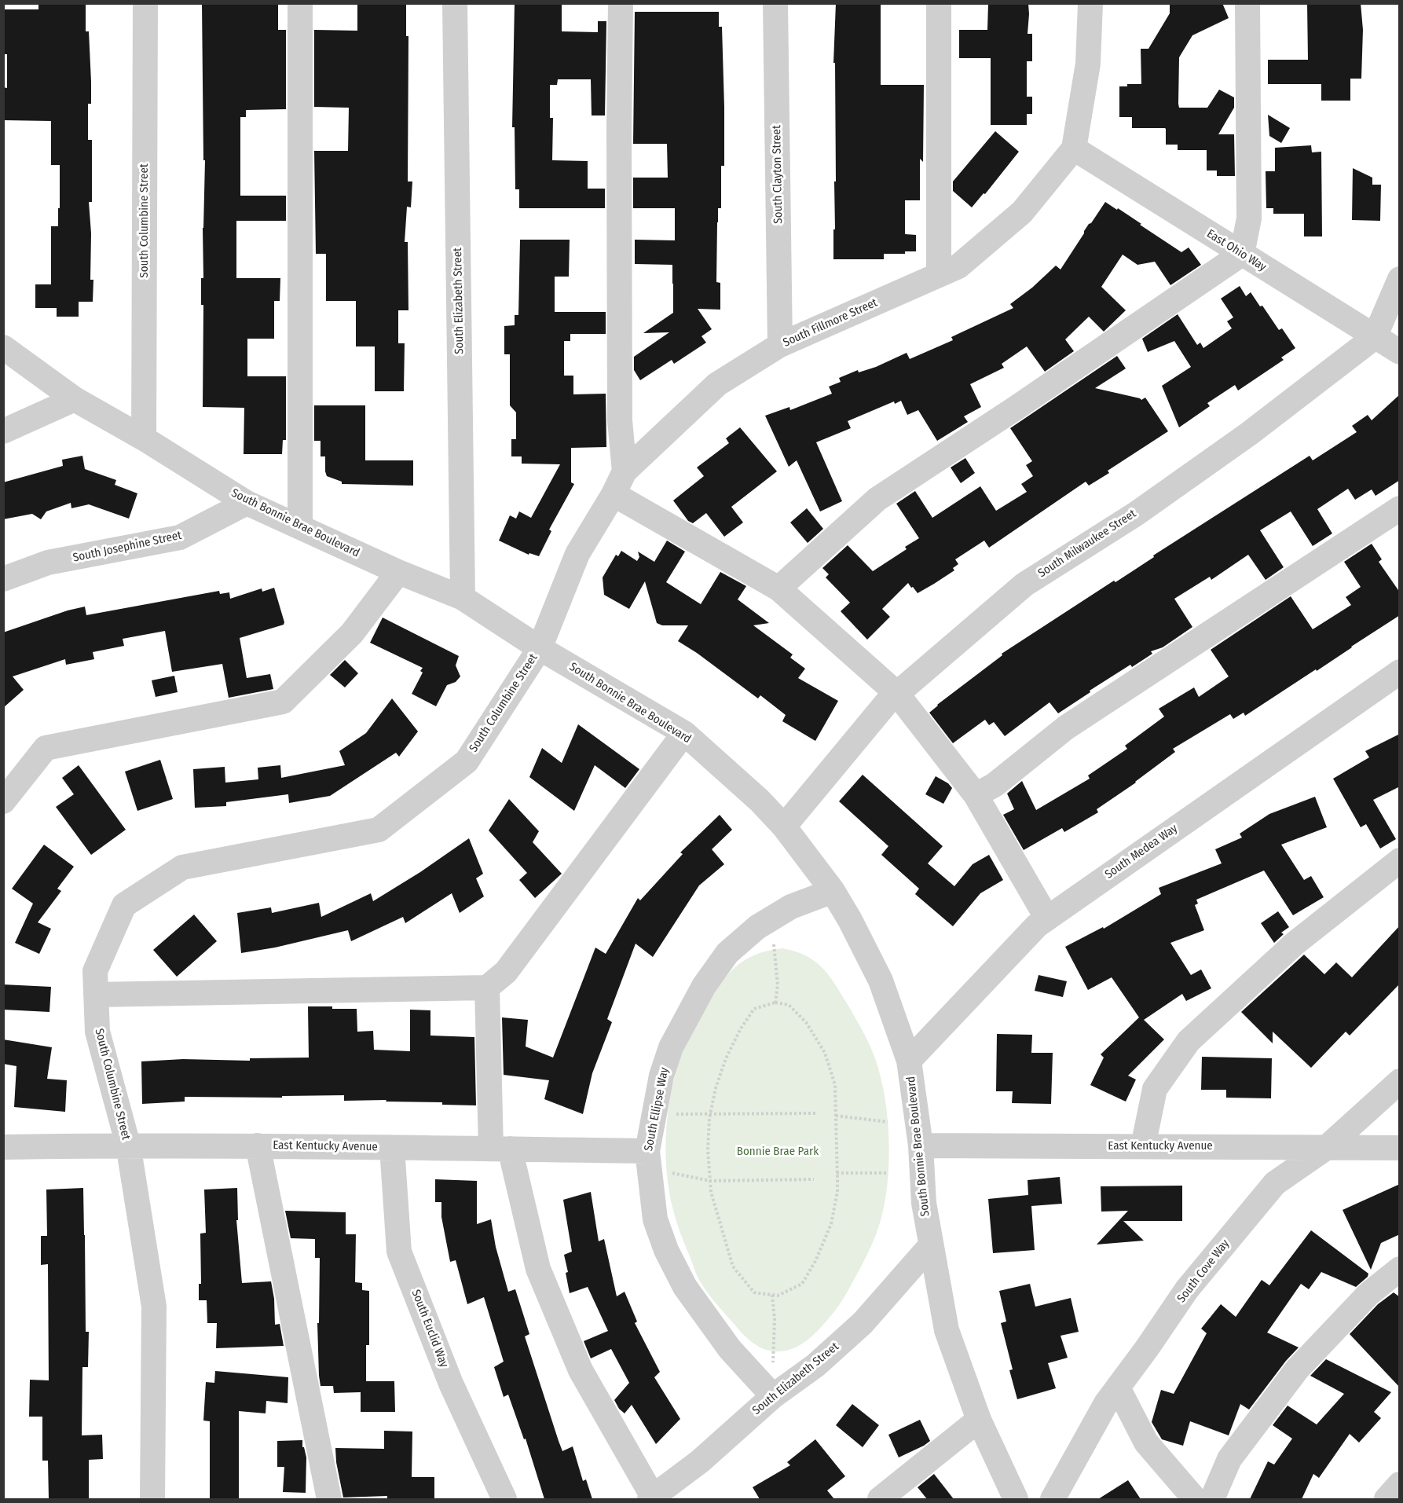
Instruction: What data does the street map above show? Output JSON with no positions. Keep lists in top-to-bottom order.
{
  "streets": {
    "street": [
      "South Clayton Street",
      "South Columbine Street",
      "East Ohio Way",
      "South Elizabeth Street",
      "South Fillmore Street",
      "South Bonnie Brae Boulevard",
      "South Milwaukee Street",
      "South Josephine Street",
      "South Medea Way",
      "South Ellipse Way",
      "East Kentucky Avenue",
      "South Cove Way",
      "South Euclid Way"
    ]
  },
  "crossings": [
    ["South Clayton Street", "South Fillmore Street"],
    ["South Columbine Street", "South Fillmore Street"],
    ["South Columbine Street", "South Bonnie Brae Boulevard"],
    ["South Columbine Street", "East Kentucky Avenue"],
    ["East Ohio Way", "South Fillmore Street"],
    ["East Ohio Way", "South Milwaukee Street"],
    ["South Elizabeth Street", "South Bonnie Brae Boulevard"],
    ["South Elizabeth Street", "South Ellipse Way"],
    ["South Fillmore Street", "South Bonnie Brae Boulevard"],
    ["South Bonnie Brae Boulevard", "South Milwaukee Street"],
    ["South Bonnie Brae Boulevard", "South Josephine Street"],
    ["South Bonnie Brae Boulevard", "South Medea Way"],
    ["South Bonnie Brae Boulevard", "South Ellipse Way"],
    ["South Bonnie Brae Boulevard", "East Kentucky Avenue"],
    ["South Ellipse Way", "East Kentucky Avenue"],
    ["East Kentucky Avenue", "South Cove Way"],
    ["East Kentucky Avenue", "South Euclid Way"]
  ],
  "parks": ["Bonnie Brae Park"]
}
